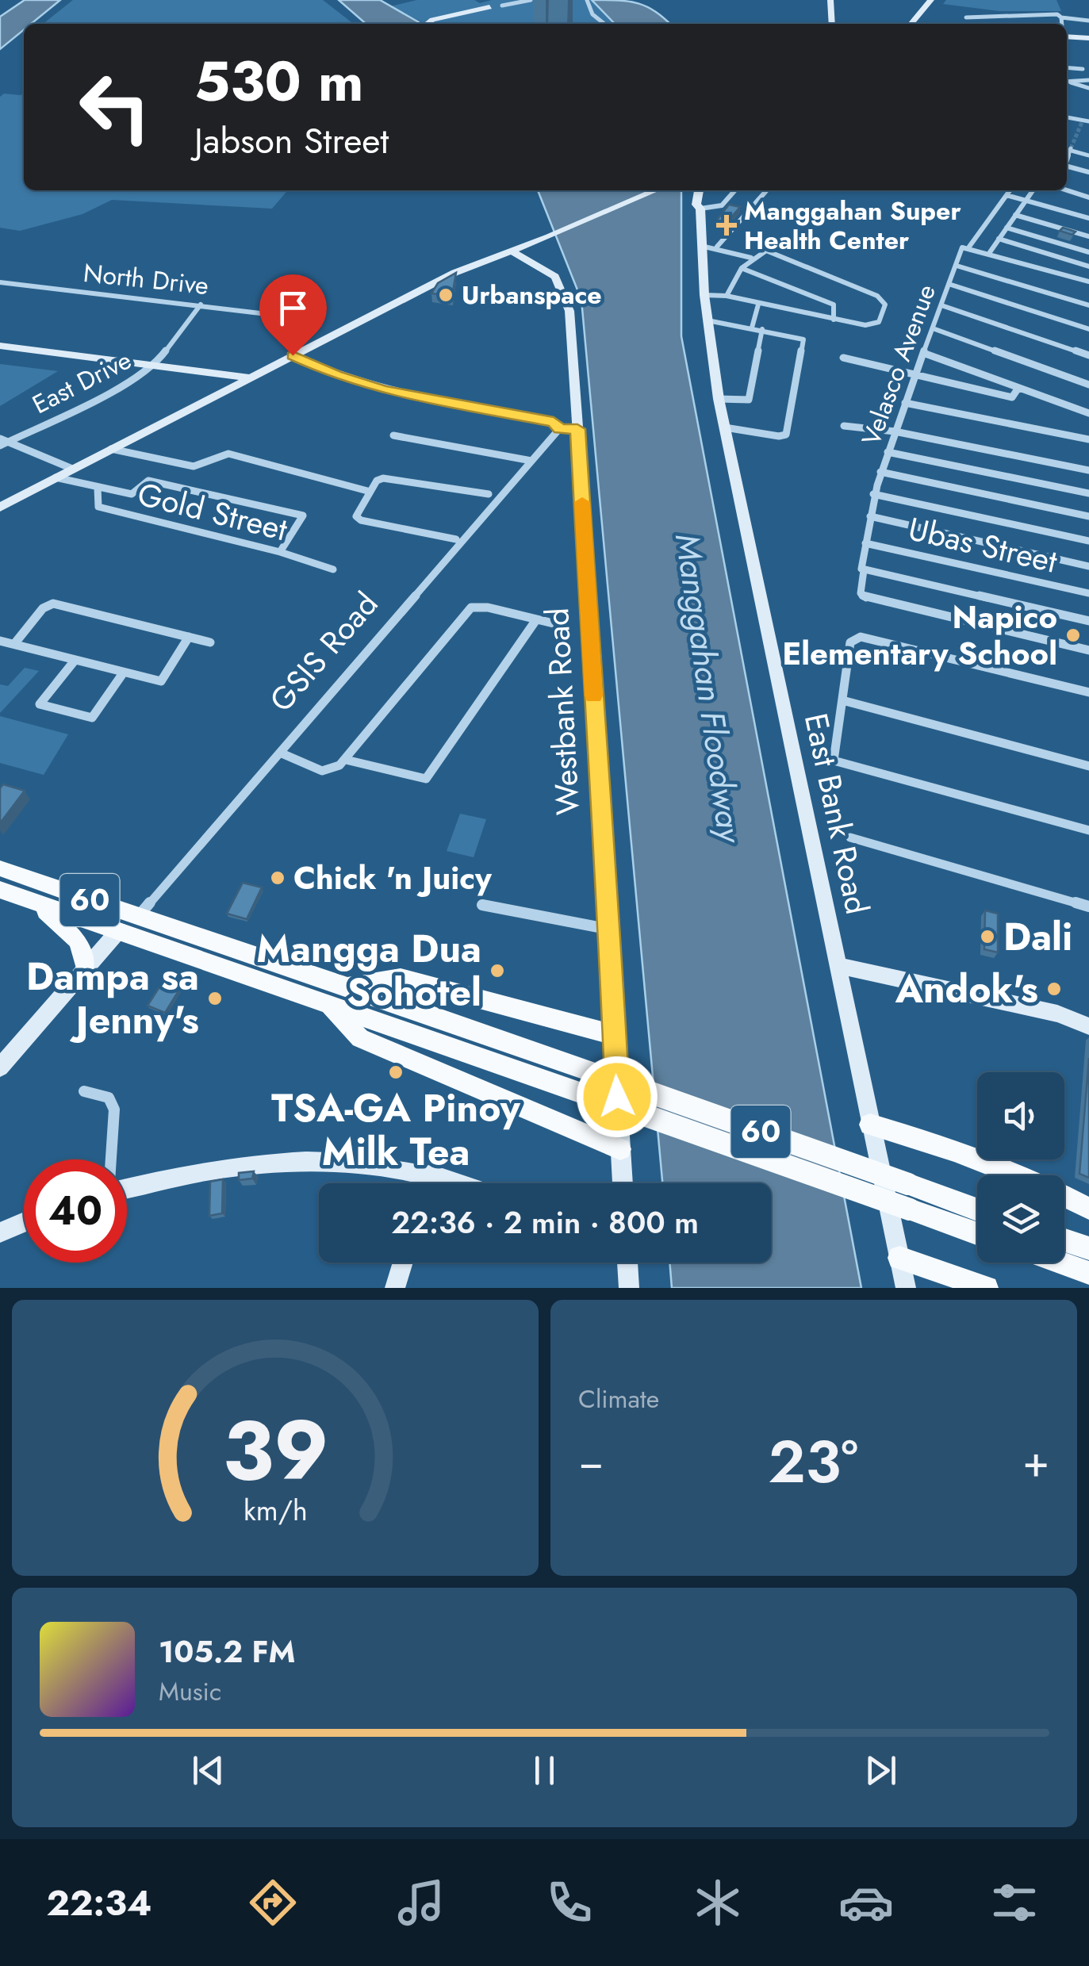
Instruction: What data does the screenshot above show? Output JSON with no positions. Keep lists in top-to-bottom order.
{
  "streets": {
    "main road": ["Westbank Road", "East Bank Road", "60"],
    "street": [
      "North Drive",
      "Velasco Avenue",
      "East Drive",
      "Gold Street",
      "Ubas Street",
      "GSIS Road"
    ]
  },
  "crossings": [
    ["North Drive", "East Drive"],
    ["Velasco Avenue", "Ubas Street"],
    ["GSIS Road", "60"]
  ],
  "water": ["Manggahan Floodway"],
  "places": {
    "health": ["Manggahan Super Health Center"],
    "other": [
      "Urbanspace",
      "Napico Elementary School",
      "Chick 'n Juicy",
      "Dali",
      "Mangga Dua Sohotel",
      "Andok's",
      "Dampa sa Jenny's",
      "TSA-GA Pinoy Milk Tea"
    ]
  },
  "page": {
    "turn": ["530 m", "Jabson Street"],
    "limit": "40",
    "trip": "22:36 · 2 min · 800 m",
    "tile": "Climate",
    "heat": ["−", "23°", "+"],
    "song": ["105.2 FM", "Music"],
    "tabs": "22:34",
    "gauge": ["39", "km/h"]
  }
}
